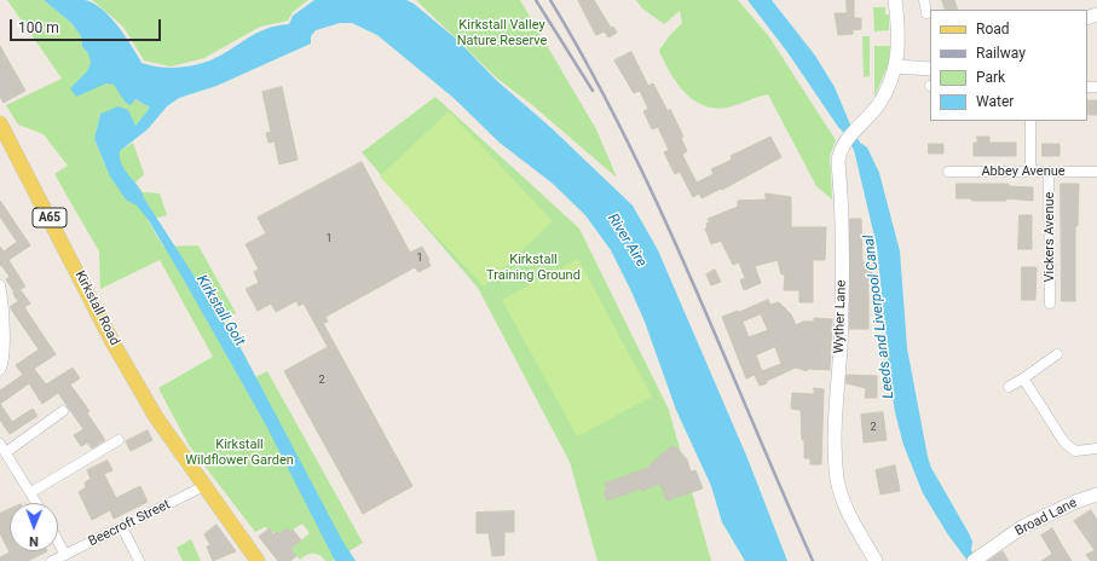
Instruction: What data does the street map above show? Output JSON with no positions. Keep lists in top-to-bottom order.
{
  "streets": {
    "main road": ["A65", "Kirkstall Road"],
    "street": [
      "Abbey Avenue",
      "Vickers Avenue",
      "Wyther Lane",
      "Broad Lane",
      "Beecroft Street"
    ]
  },
  "crossings": [
    ["Abbey Avenue", "Vickers Avenue"],
    ["A65", "Kirkstall Road"],
    ["A65", "Beecroft Street"],
    ["Kirkstall Road", "Beecroft Street"]
  ],
  "water": ["River Aire", "Kirkstall Goit", "Leeds and Liverpool Canal"],
  "parks": ["Kirkstall Valley Nature Reserve", "Kirkstall Training Ground", "Kirkstall Wildflower Garden"],
  "house_numbers": [
    "1",
    "1",
    "2",
    "2"
  ],
  "legend": [
    "Road",
    "Railway",
    "Park",
    "Water"
  ],
  "scale_bar": "100 m",
  "north": "bottom"
}
